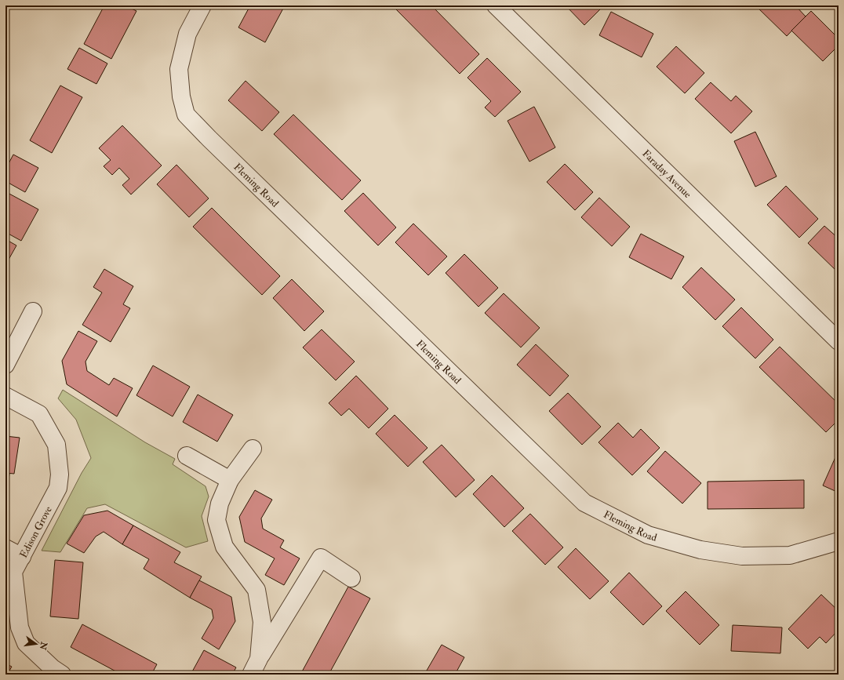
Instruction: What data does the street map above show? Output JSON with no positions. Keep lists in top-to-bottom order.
{
  "streets": {
    "street": ["Faraday Avenue", "Fleming Road", "Edison Grove"]
  },
  "north": "right"
}
